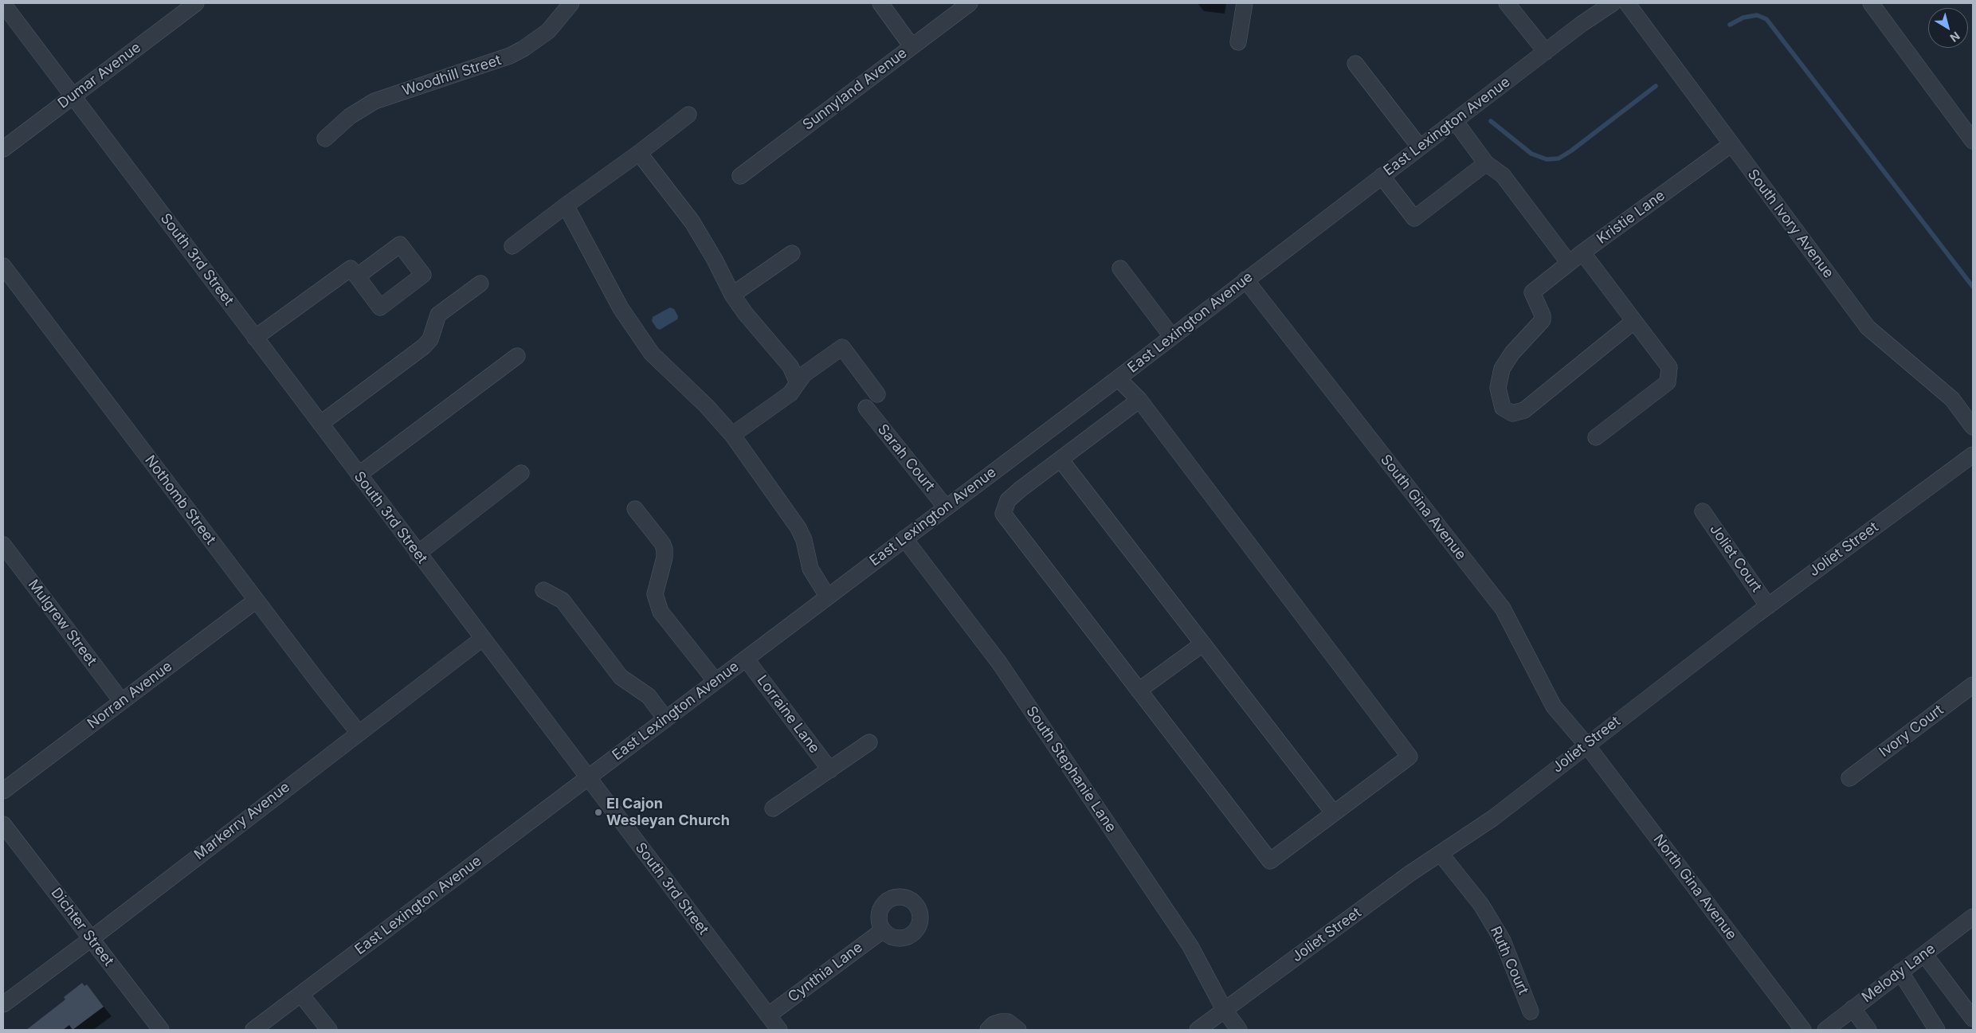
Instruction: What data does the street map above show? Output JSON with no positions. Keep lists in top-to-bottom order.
{
  "streets": {
    "street": [
      "Dumar Avenue",
      "Woodhill Street",
      "Sunnyland Avenue",
      "East Lexington Avenue",
      "Kristie Lane",
      "South Ivory Avenue",
      "South 3rd Street",
      "Sarah Court",
      "Nothomb Street",
      "South Gina Avenue",
      "Joliet Street",
      "Joliet Court",
      "Mulgrew Street",
      "Norran Avenue",
      "Lorraine Lane",
      "Ivory Court",
      "South Stephanie Lane",
      "Markerry Avenue",
      "North Gina Avenue",
      "Dichter Street",
      "Ruth Court",
      "Cynthia Lane",
      "Melody Lane"
    ]
  },
  "crossings": [
    ["Dumar Avenue", "South 3rd Street"],
    ["East Lexington Avenue", "South 3rd Street"],
    ["East Lexington Avenue", "Sarah Court"],
    ["East Lexington Avenue", "South Gina Avenue"],
    ["East Lexington Avenue", "Lorraine Lane"],
    ["East Lexington Avenue", "South Stephanie Lane"],
    ["Kristie Lane", "South Ivory Avenue"],
    ["South 3rd Street", "Markerry Avenue"],
    ["South 3rd Street", "Cynthia Lane"],
    ["Nothomb Street", "Norran Avenue"],
    ["Nothomb Street", "Markerry Avenue"],
    ["South Gina Avenue", "Joliet Street"],
    ["South Gina Avenue", "North Gina Avenue"],
    ["Joliet Street", "Joliet Court"],
    ["Joliet Street", "South Stephanie Lane"],
    ["Joliet Street", "North Gina Avenue"],
    ["Joliet Street", "Ruth Court"],
    ["Mulgrew Street", "Norran Avenue"],
    ["Markerry Avenue", "Dichter Street"]
  ],
  "places": ["El Cajon Wesleyan Church"],
  "north": "bottom right"
}
